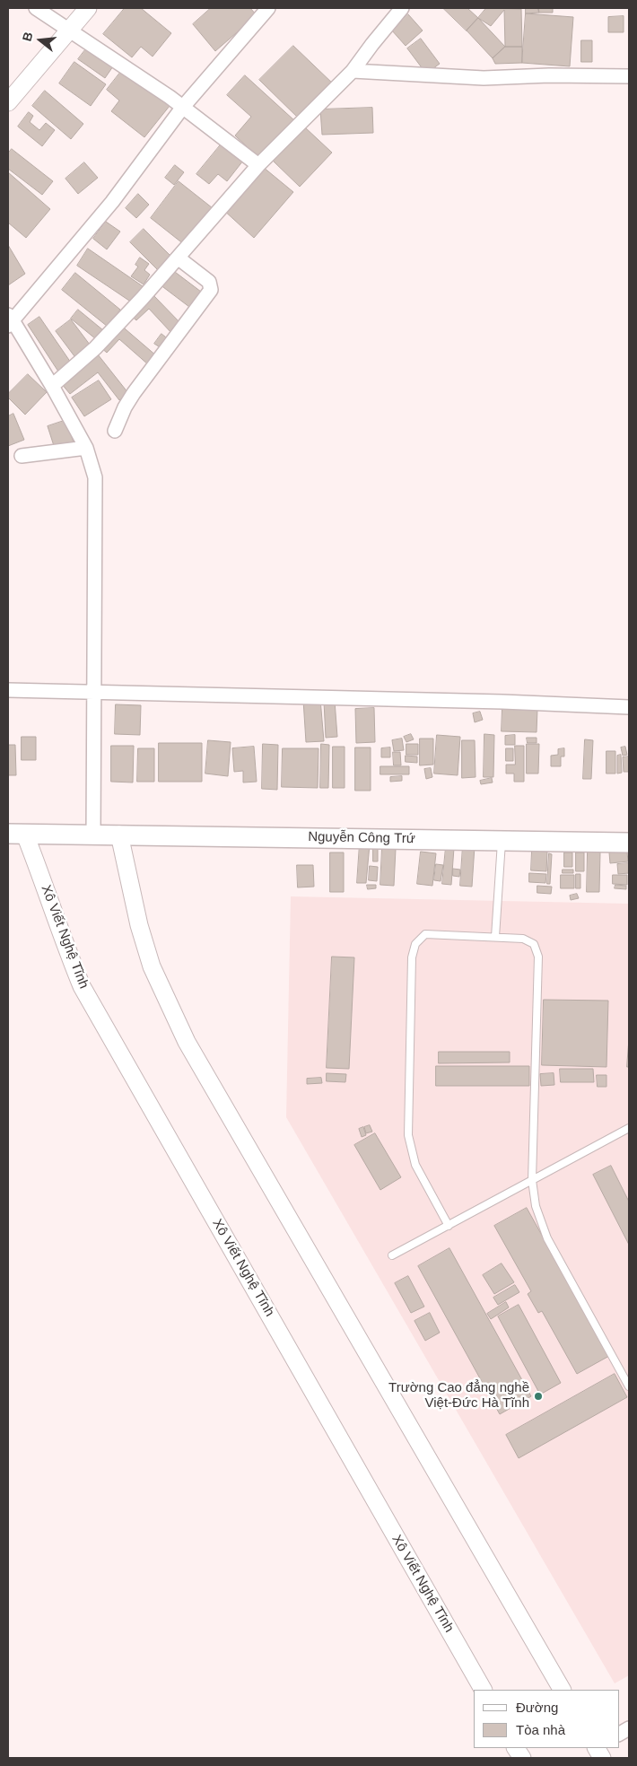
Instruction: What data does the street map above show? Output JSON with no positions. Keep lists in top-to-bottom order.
{
  "streets": {
    "main road": ["Nguyễn Công Trứ"],
    "street": ["Xô Viết Nghệ Tĩnh"]
  },
  "crossings": [
    ["Nguyễn Công Trứ", "Xô Viết Nghệ Tĩnh"]
  ],
  "places": ["Trường Cao đẳng nghề Việt-Đức Hà Tĩnh"],
  "legend": ["Đường", "Tòa nhà"],
  "north": "left"
}
